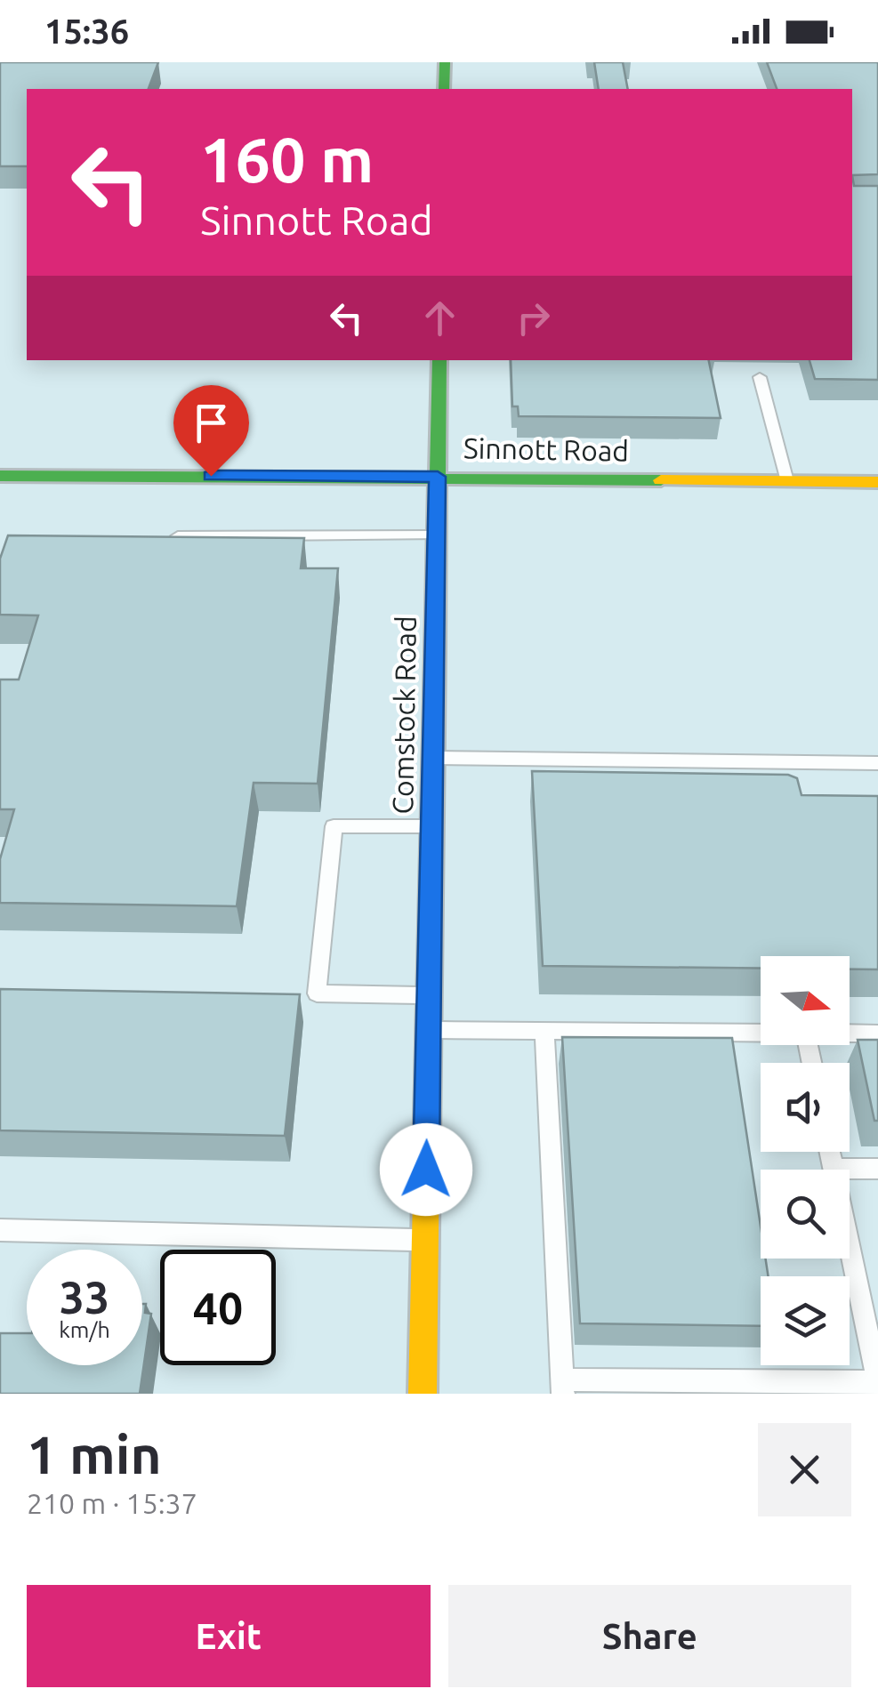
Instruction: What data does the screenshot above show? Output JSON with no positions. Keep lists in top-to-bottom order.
{
  "streets": {
    "street": ["Sinnott Road", "Comstock Road"]
  },
  "crossings": [
    ["Sinnott Road", "Comstock Road"]
  ],
  "north": "right",
  "page": {
    "status": "15:36",
    "turn": ["160 m", "Sinnott Road"],
    "speed": "33 km/h",
    "limit": "40",
    "heading": ["1 min", "210 m · 15:37"],
    "buttons": ["Exit", "Share"]
  }
}
